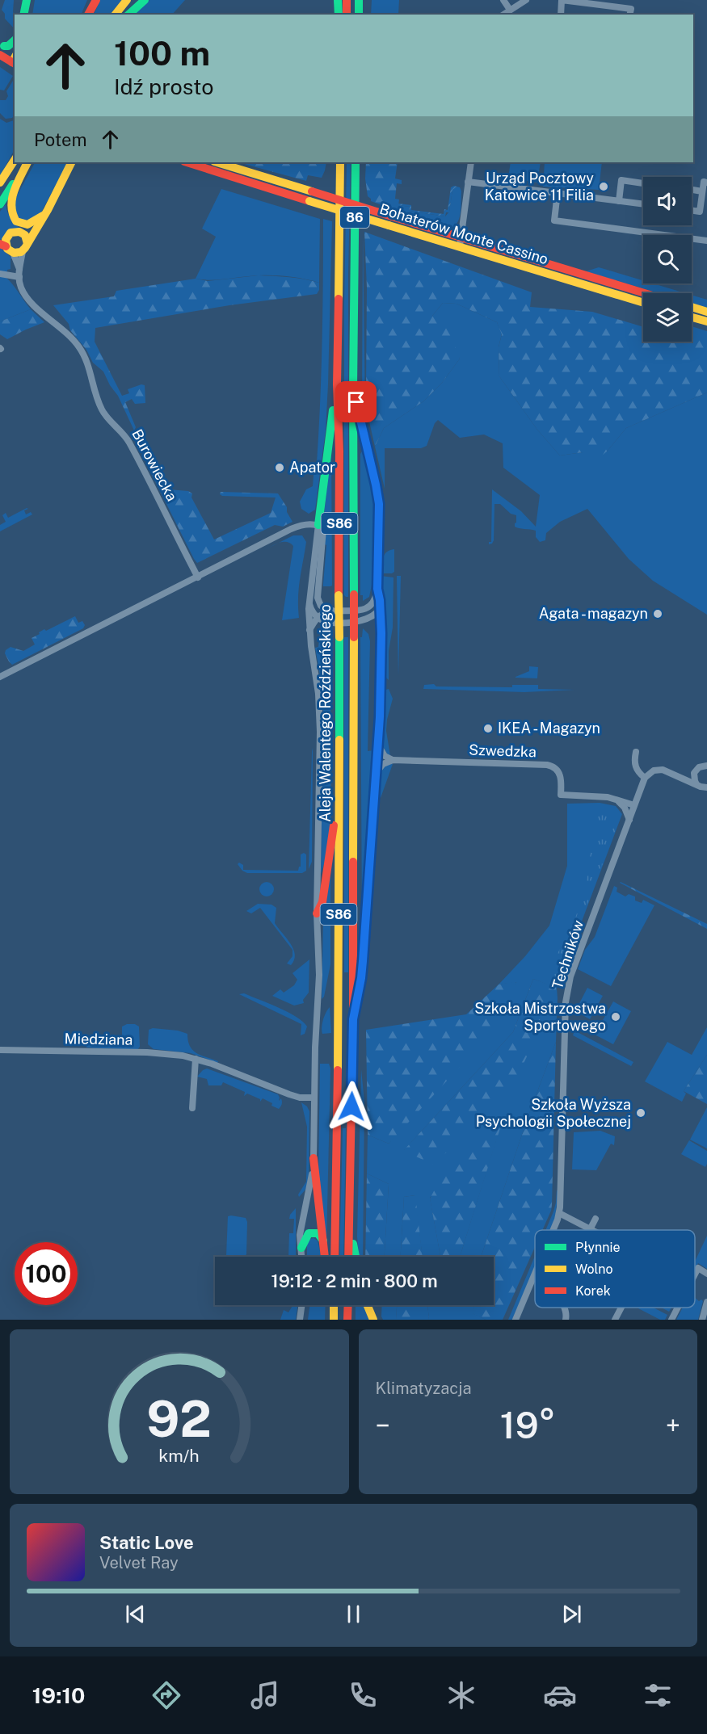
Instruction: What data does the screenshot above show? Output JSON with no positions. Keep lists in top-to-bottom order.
{
  "streets": {
    "main road": [
      "86",
      "Bohaterów Monte Cassino",
      "Burowiecka",
      "S86",
      "Aleja Walentego Roździeńskiego"
    ],
    "street": ["Szwedzka", "Techników", "Miedziana"]
  },
  "crossings": [
    ["Aleja Walentego Roździeńskiego", "Miedziana"],
    ["Szwedzka", "Techników"]
  ],
  "places": [
    "Urząd Pocztowy Katowice 11 Filia",
    "Apator",
    "Agata - magazyn",
    "IKEA - Magazyn",
    "Szkoła Mistrzostwa Sportowego",
    "Szkoła Wyższa Psychologii Społecznej"
  ],
  "legend": ["Płynnie", "Wolno", "Korek"],
  "page": {
    "turn": ["100 m", "Idź prosto"],
    "then": "Potem",
    "limit": "100",
    "trip": "19:12 · 2 min · 800 m",
    "tile": "Klimatyzacja",
    "heat": ["−", "19°", "+"],
    "song": ["Static Love", "Velvet Ray"],
    "tabs": "19:10",
    "gauge": ["92", "km/h"]
  }
}
